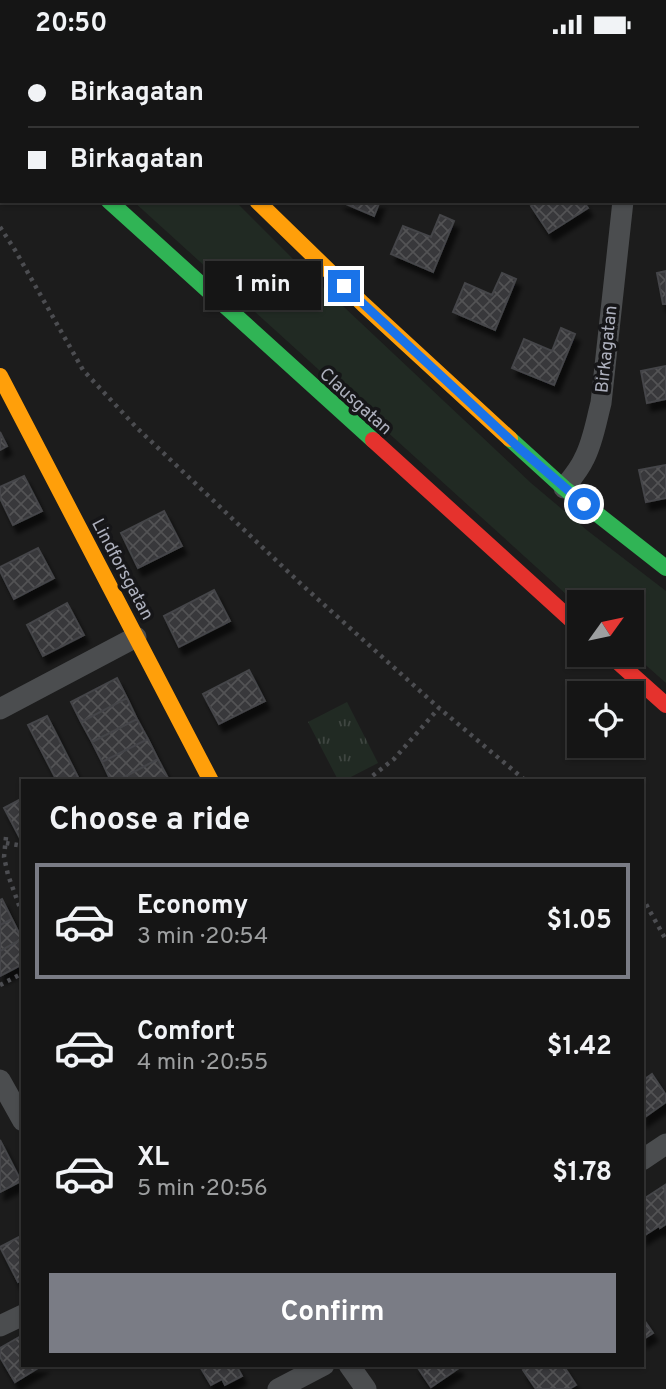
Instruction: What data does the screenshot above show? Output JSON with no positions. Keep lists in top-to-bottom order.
{
  "streets": {
    "street": ["Birkagatan", "Clausgatan", "Lindforsgatan"]
  },
  "north": "top right",
  "page": {
    "status": "20:50",
    "banner": ["Birkagatan", "Birkagatan"],
    "bubble": "1 min",
    "heading": "Choose a ride",
    "list": [
      {
        "name": "Economy",
        "note": "3 min · 20:54",
        "value": "$1.05"
      },
      {
        "name": "Comfort",
        "note": "4 min · 20:55",
        "value": "$1.42"
      },
      {
        "name": "XL",
        "note": "5 min · 20:56",
        "value": "$1.78"
      }
    ],
    "buttons": "Confirm"
  }
}
